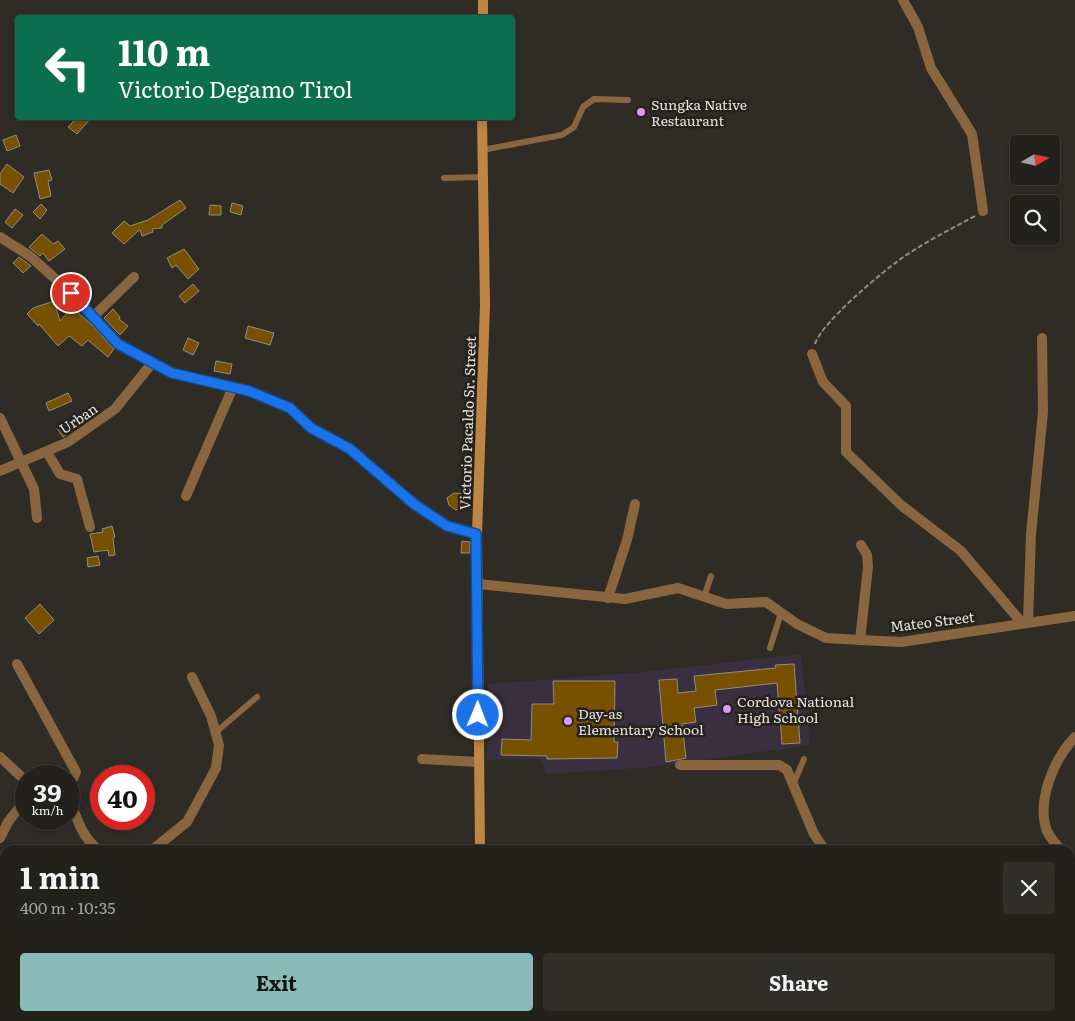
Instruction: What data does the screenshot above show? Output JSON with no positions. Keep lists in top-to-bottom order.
{
  "streets": {
    "street": ["Urban", "Victorio Pacaldo Sr. Street", "Mateo Street"]
  },
  "crossings": [
    ["Victorio Pacaldo Sr. Street", "Mateo Street"]
  ],
  "places": ["Sungka Native Restaurant", "Cordova National High School", "Day-as Elementary School"],
  "north": "right",
  "page": {
    "turn": ["110 m", "Victorio Degamo Tirol"],
    "speed": "39 km/h",
    "limit": "40",
    "heading": ["1 min", "400 m · 10:35"],
    "buttons": ["Exit", "Share"]
  }
}
